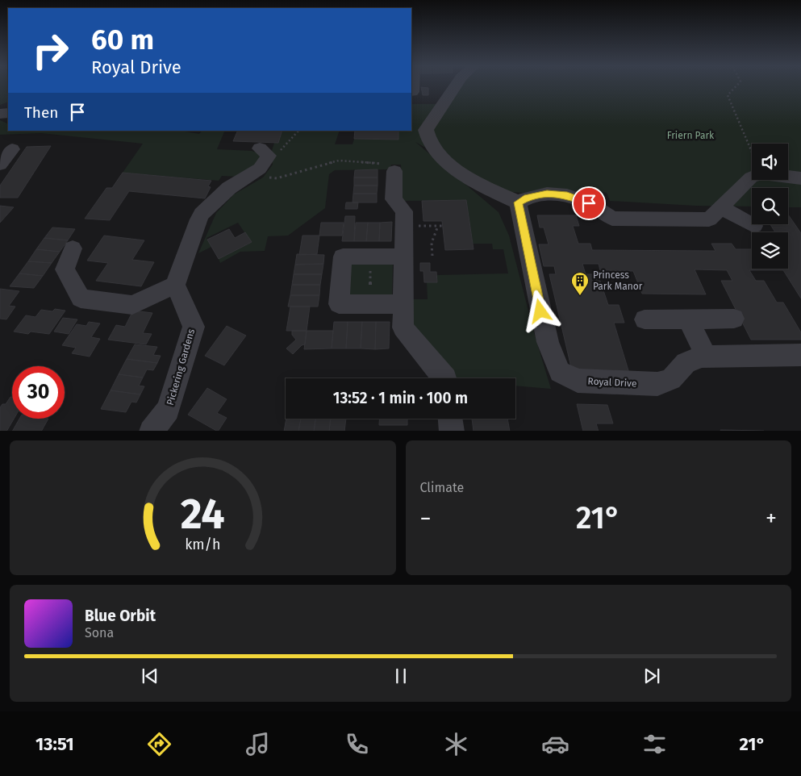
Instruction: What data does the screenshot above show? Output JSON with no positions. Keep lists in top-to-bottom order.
{
  "streets": {
    "street": ["Pickering Gardens", "Royal Drive"]
  },
  "parks": ["Friern Park"],
  "places": {
    "building": ["Princess Park Manor"]
  },
  "page": {
    "turn": ["60 m", "Royal Drive"],
    "then": "Then",
    "limit": "30",
    "trip": "13:52 · 1 min · 100 m",
    "tile": "Climate",
    "heat": ["−", "21°", "+"],
    "song": ["Blue Orbit", "Sona"],
    "tabs": ["13:51", "21°"],
    "gauge": ["24", "km/h"]
  }
}
